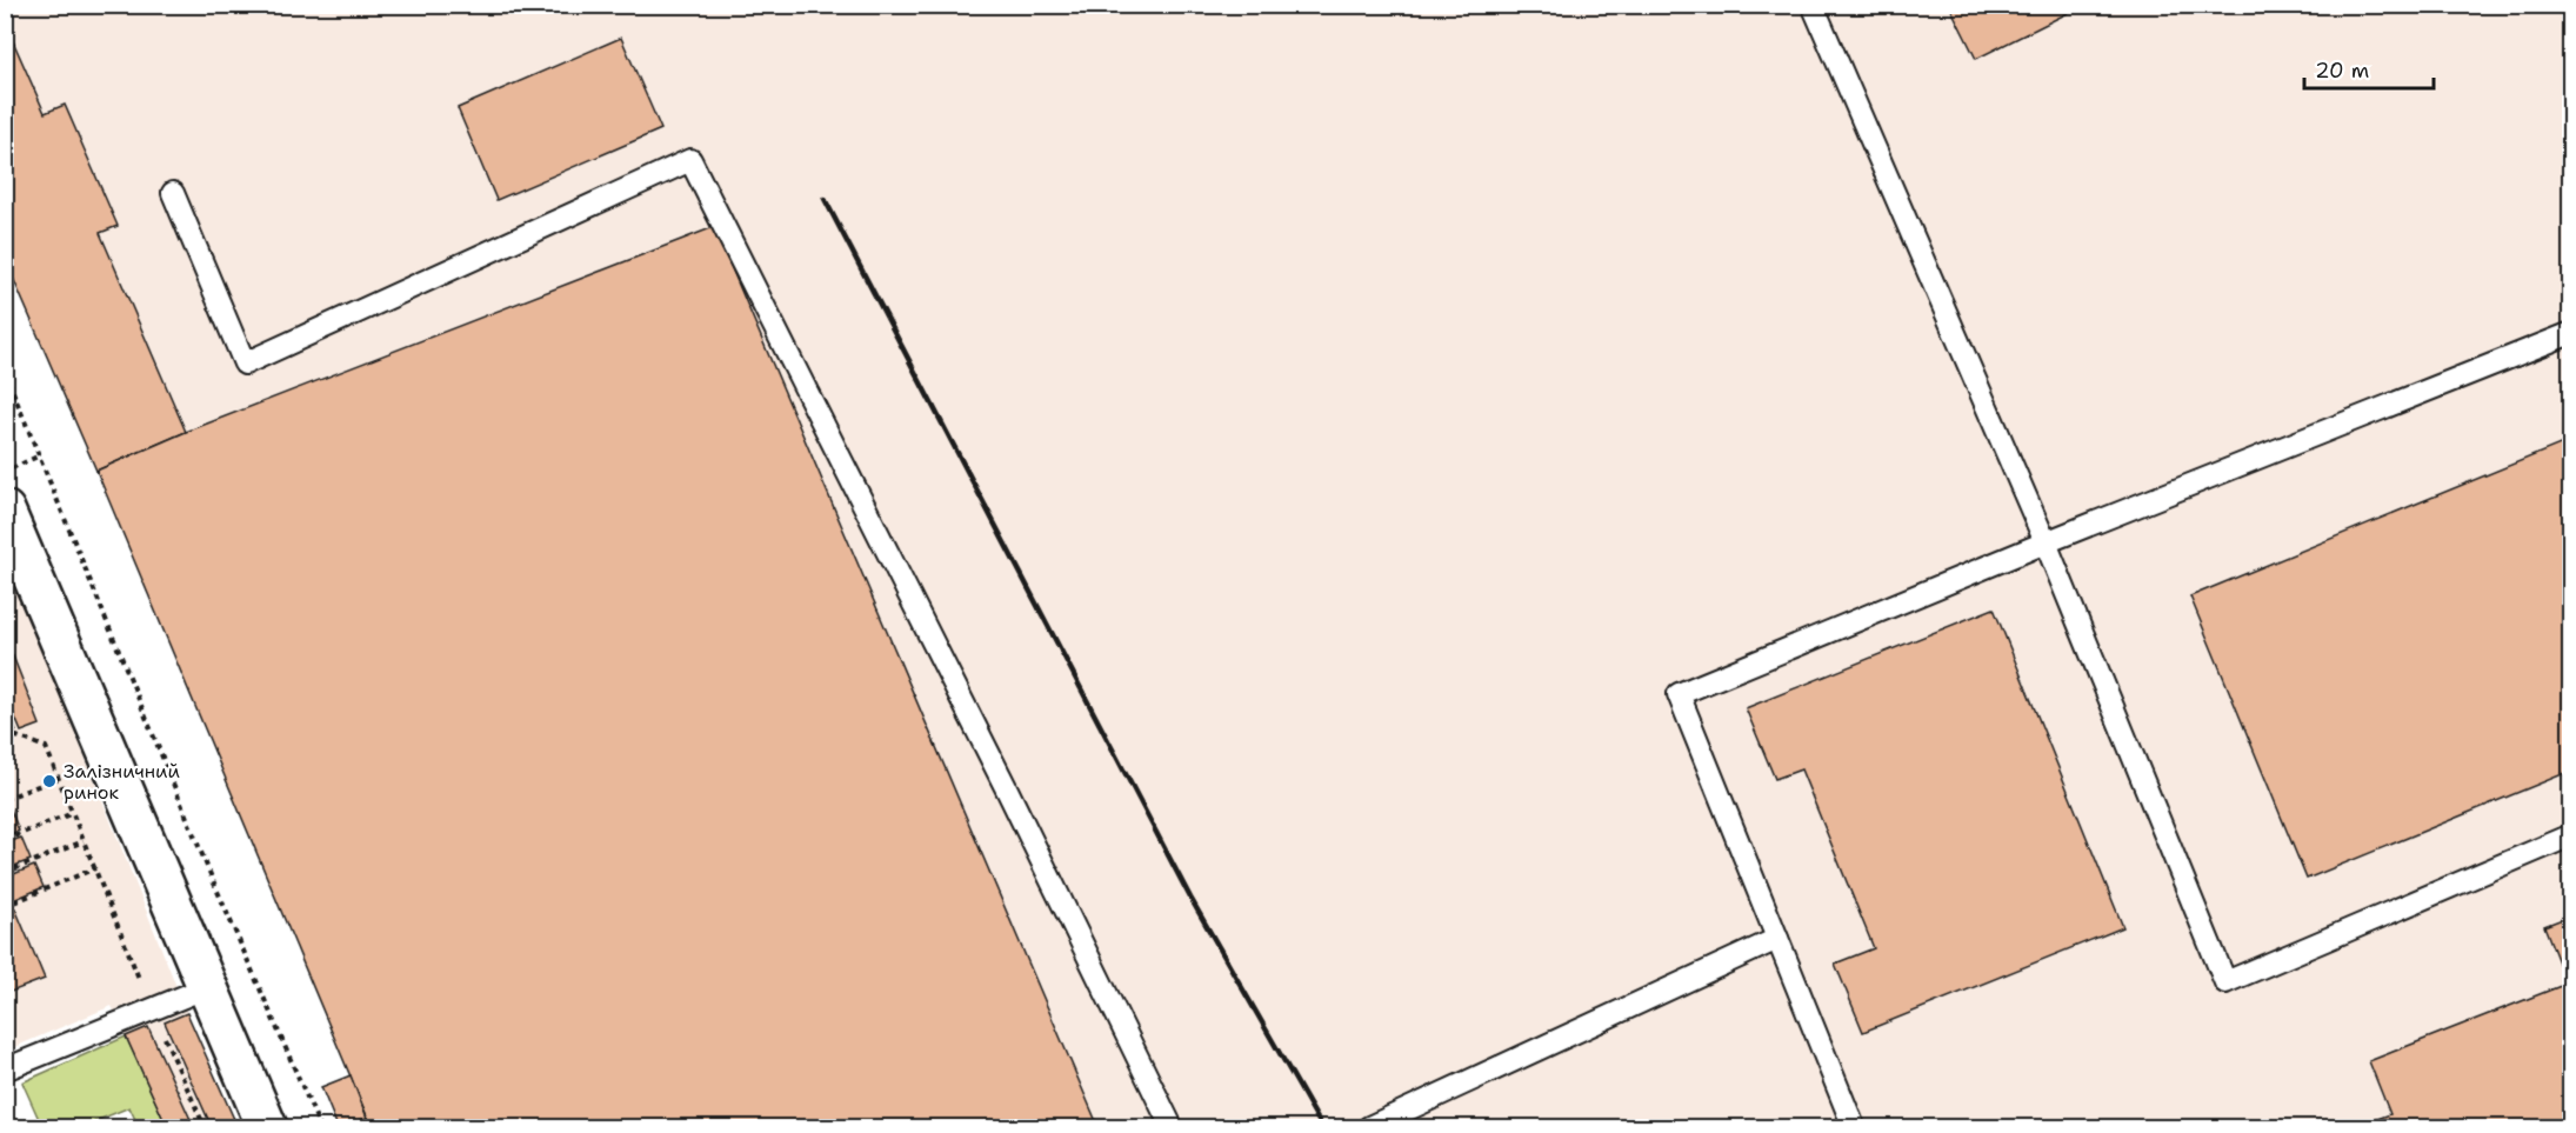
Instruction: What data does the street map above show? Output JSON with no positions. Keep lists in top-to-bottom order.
{
  "places": ["Залізничний ринок"],
  "scale_bar": "20 m"
}
